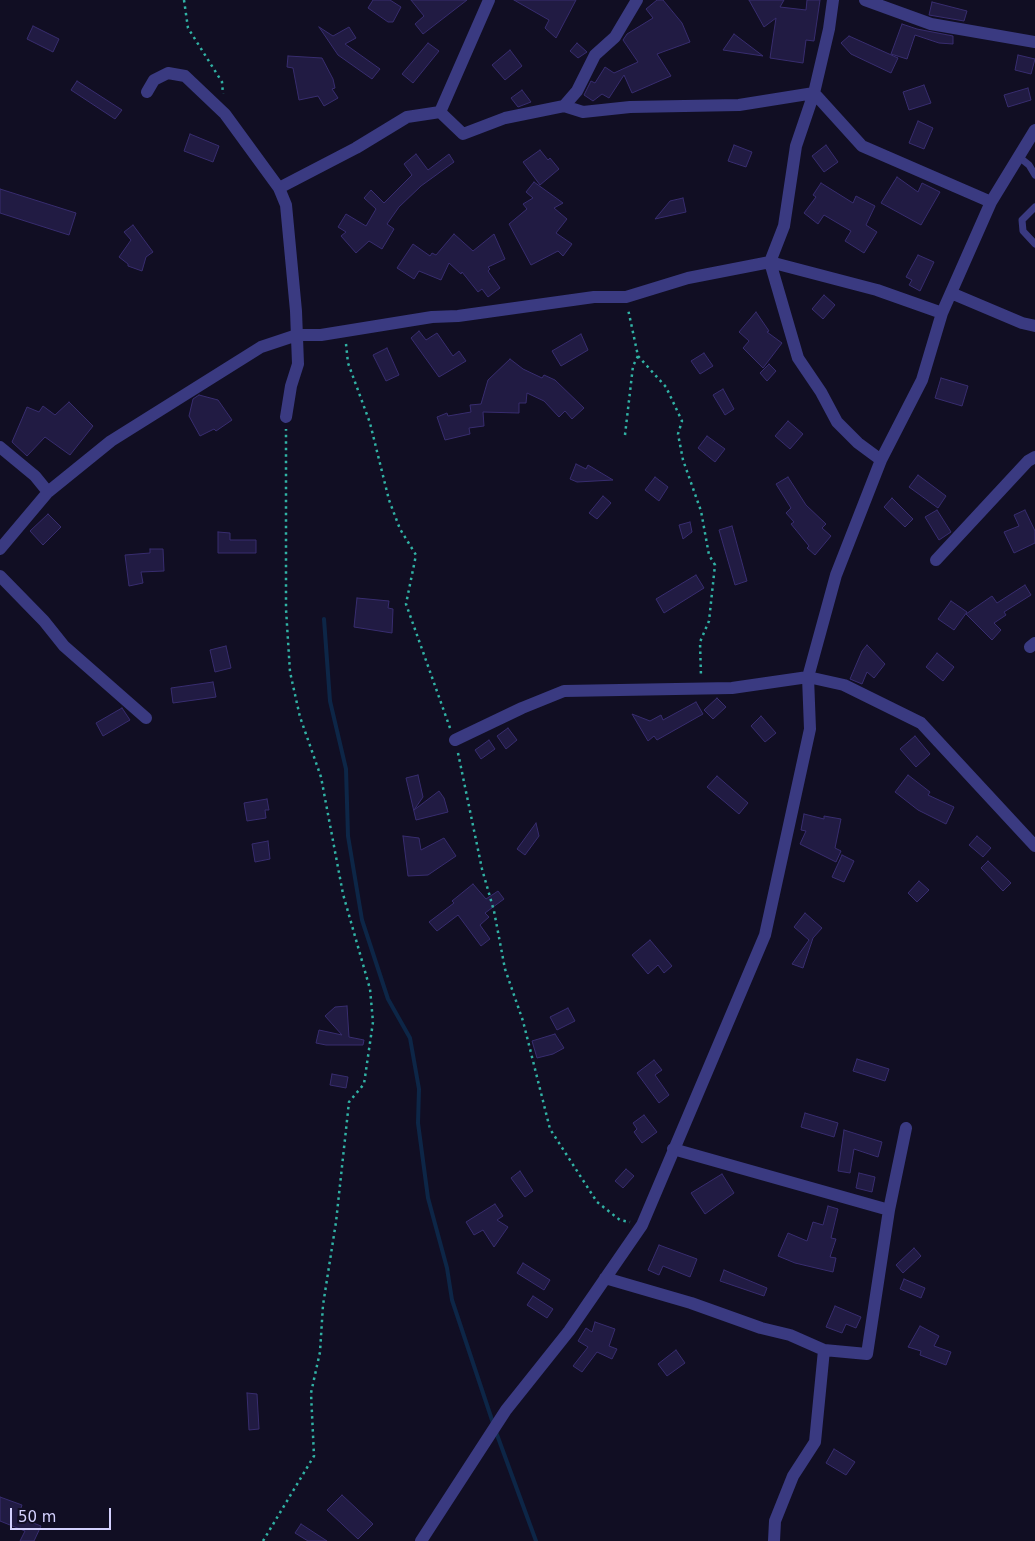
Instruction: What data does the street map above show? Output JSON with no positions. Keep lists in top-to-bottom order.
{
  "scale_bar": "50 m"
}
